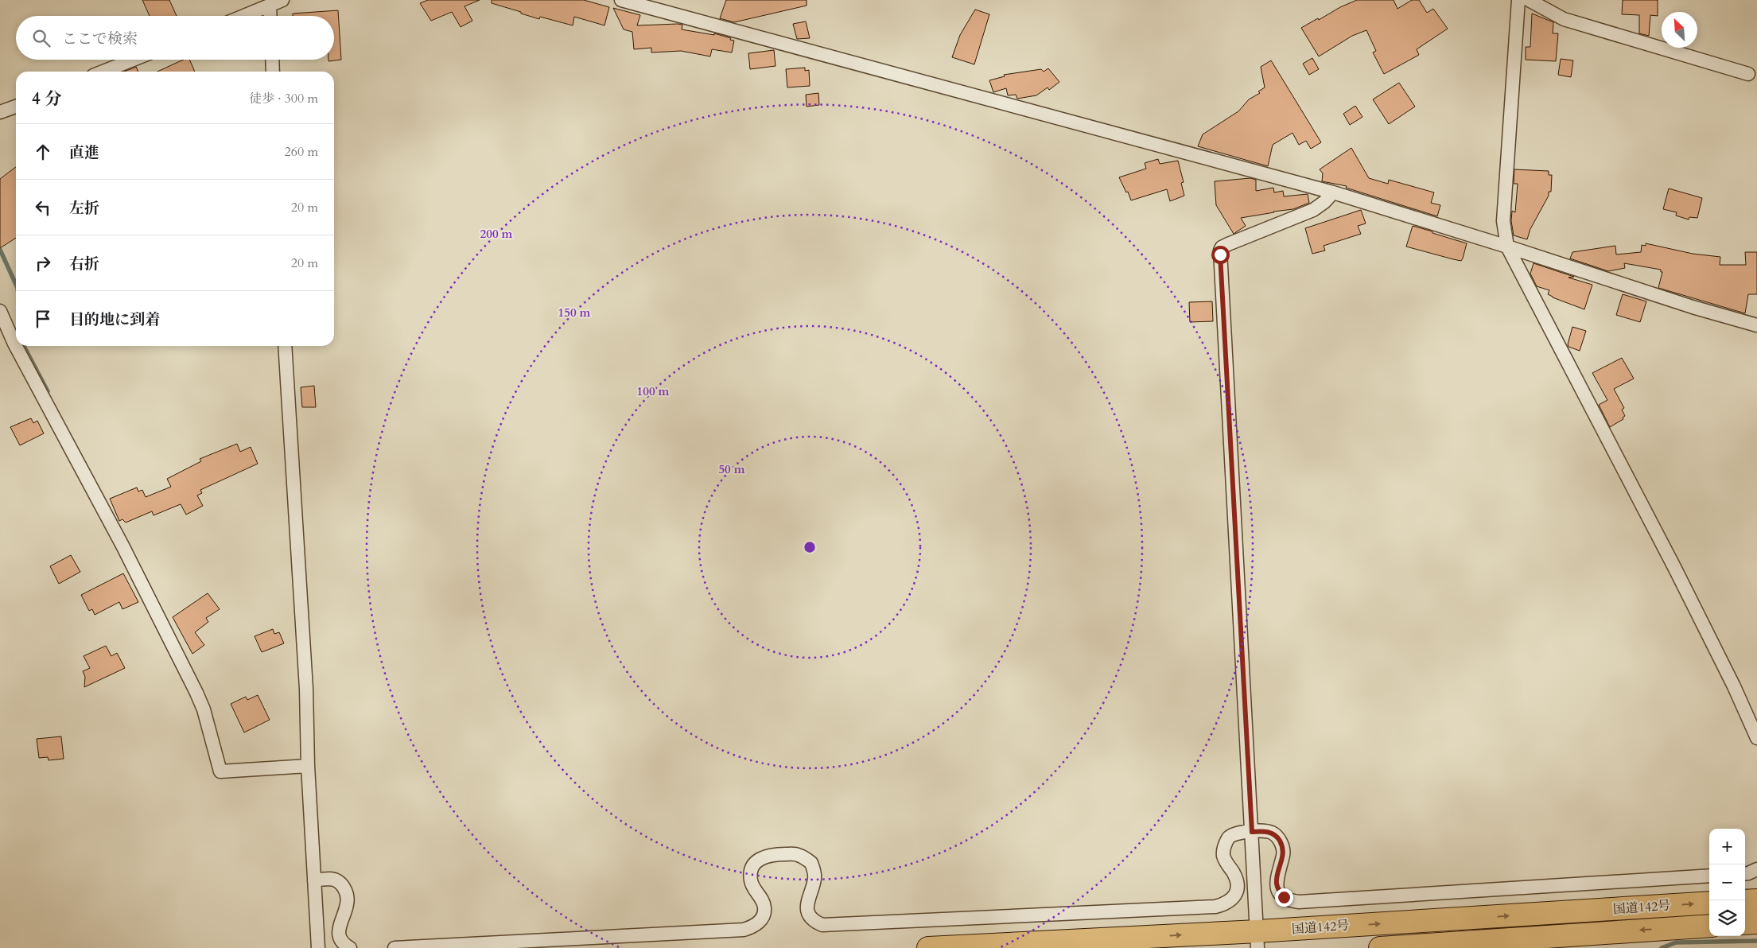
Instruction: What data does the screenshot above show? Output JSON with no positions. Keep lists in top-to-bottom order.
{
  "streets": {
    "highway": ["国道142号"]
  },
  "north": "top left",
  "page": {
    "search": "ここで検索",
    "heading": ["4 分", "徒歩 · 300 m"],
    "list": [
      ["直進", "260 m"],
      ["左折", "20 m"],
      ["右折", "20 m"],
      "目的地に到着"
    ],
    "map_buttons": ["+", "−"]
  },
  "rings": [
    "200 m",
    "150 m",
    "100 m",
    "50 m"
  ]
}
